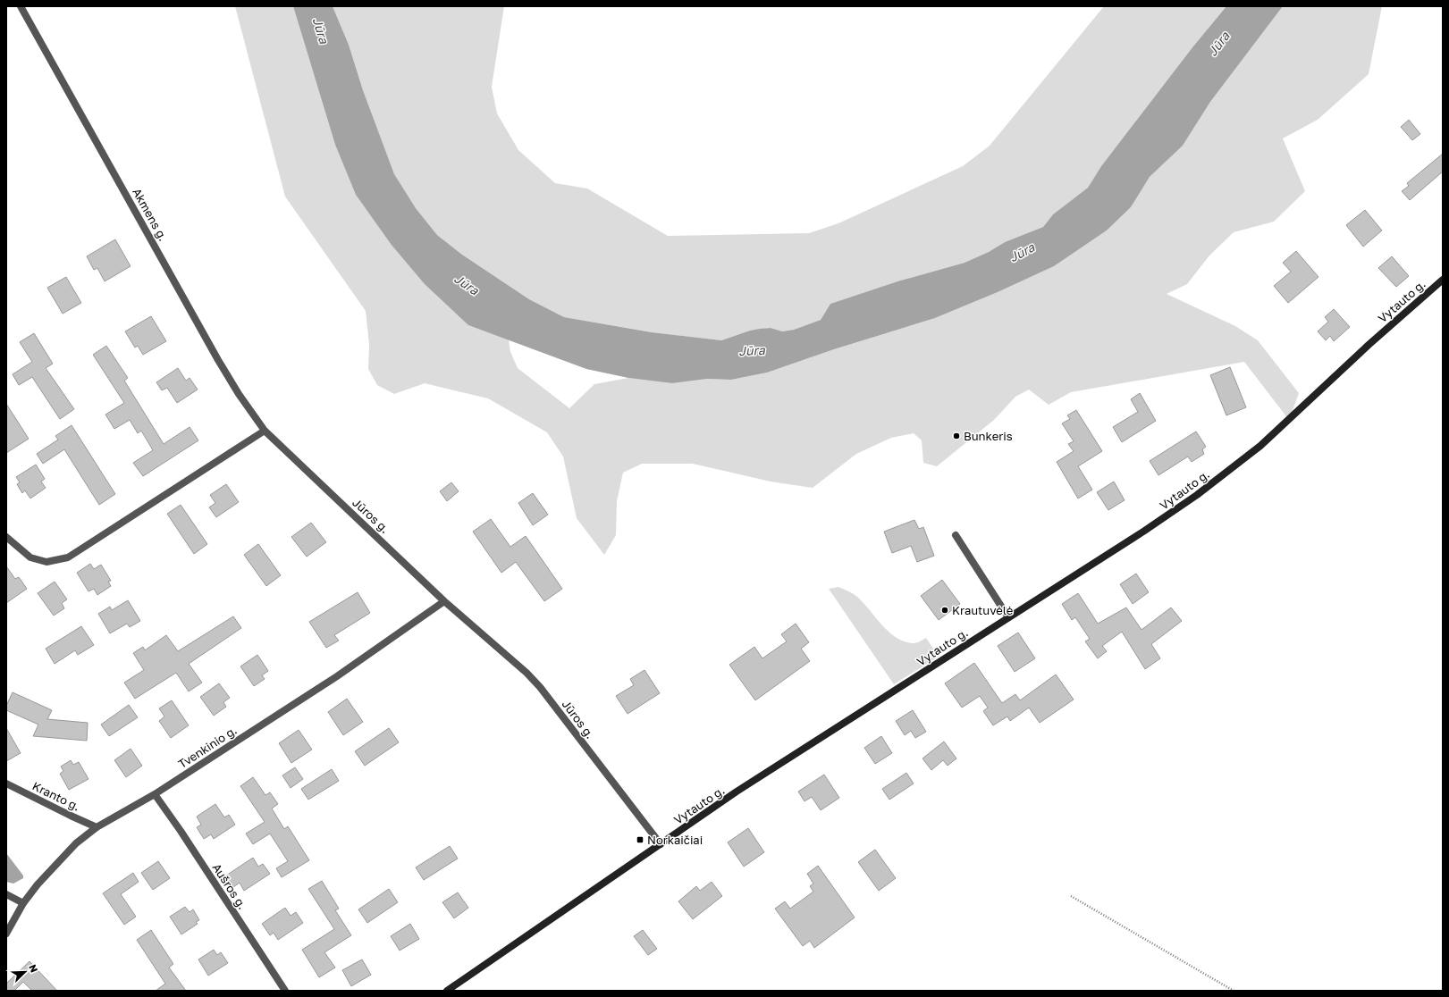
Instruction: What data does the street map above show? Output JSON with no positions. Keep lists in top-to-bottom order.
{
  "streets": {
    "main road": ["Vytauto g."],
    "street": [
      "Akmens g.",
      "Jūros g.",
      "Tvenkinio g.",
      "Kranto g.",
      "Aušros g."
    ]
  },
  "crossings": [
    ["Akmens g.", "Jūros g."],
    ["Vytauto g.", "Jūros g."],
    ["Jūros g.", "Tvenkinio g."],
    ["Tvenkinio g.", "Kranto g."],
    ["Tvenkinio g.", "Aušros g."]
  ],
  "water": ["Jūra"],
  "places": {
    "other": ["Bunkeris", "Krautuvėlė"],
    "transit": ["Norkaičiai"]
  },
  "north": "top right"
}
